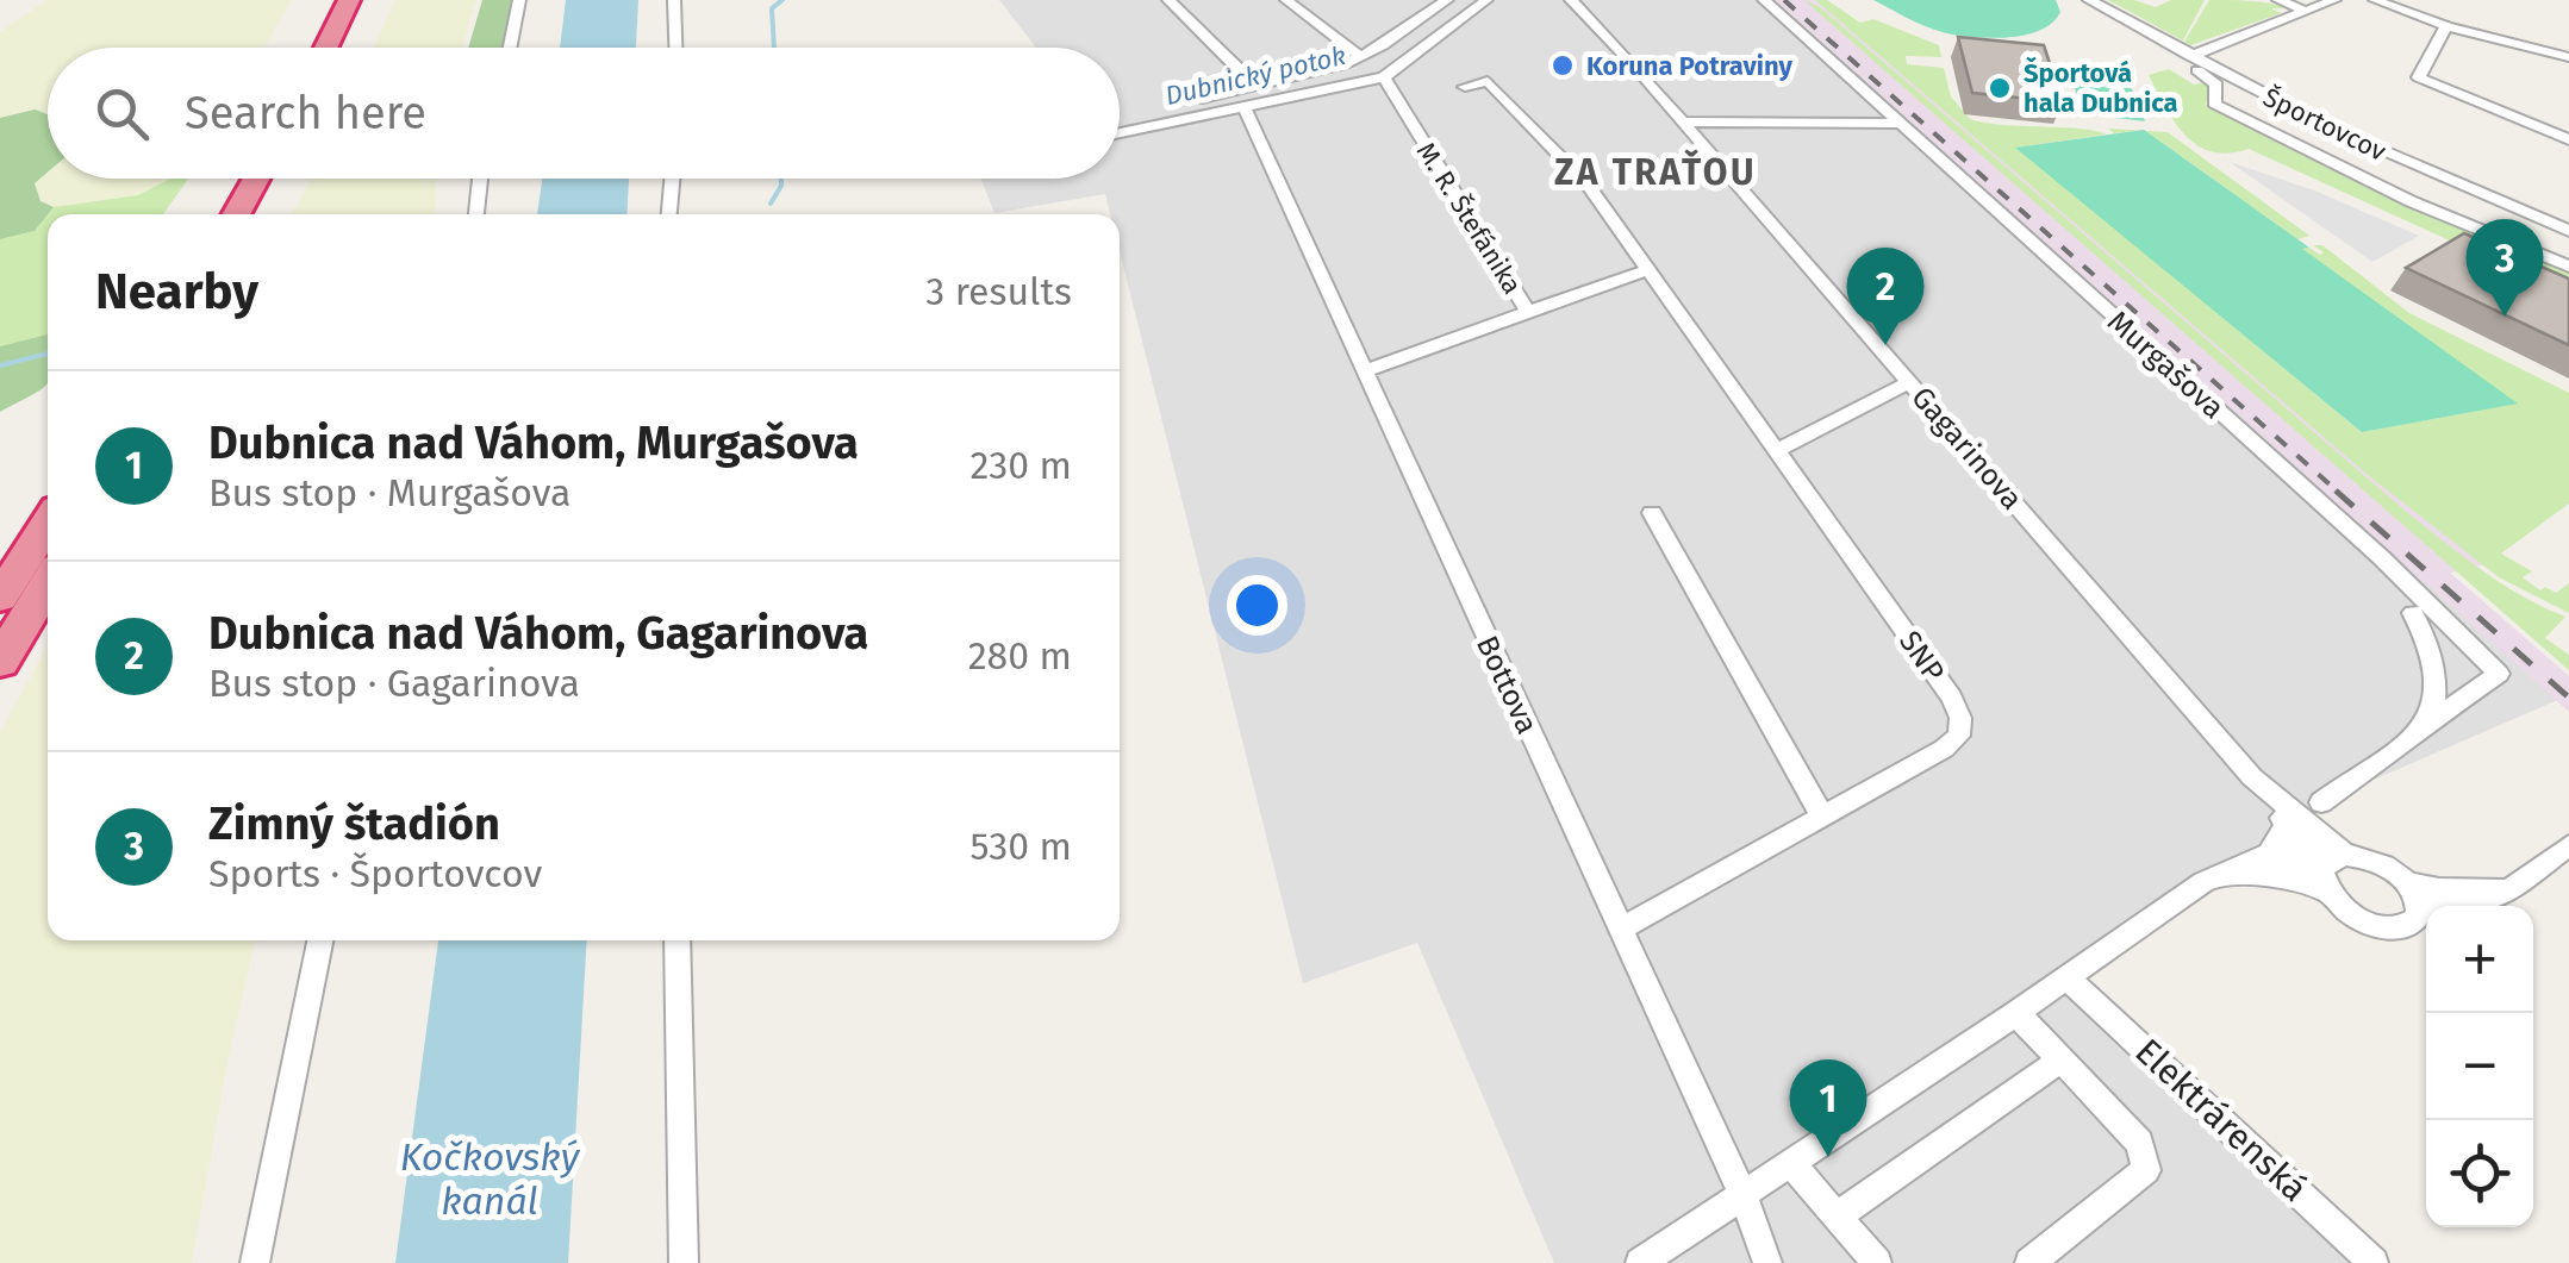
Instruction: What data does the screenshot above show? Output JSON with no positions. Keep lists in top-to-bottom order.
{
  "streets": {
    "street": [
      "Športovcov",
      "M. R. Štefánika",
      "Murgašova",
      "Gagarinova",
      "SNP",
      "Bottova",
      "Elektrárenská"
    ]
  },
  "crossings": [
    ["M. R. Štefánika", "SNP"],
    ["SNP", "Bottova"]
  ],
  "districts": ["ZA TRAŤOU"],
  "water": ["Dubnický potok", "Kočkovský kanál"],
  "places": ["Koruna Potraviny", "Športová hala Dubnica"],
  "page": {
    "search": "Search here",
    "heading": ["Nearby", "3 results"],
    "pins": ["3", "2", "1"],
    "list": [
      {
        "mark": "1",
        "name": "Dubnica nad Váhom, Murgašova",
        "note": "Bus stop · Murgašova",
        "value": "230 m"
      },
      {
        "mark": "2",
        "name": "Dubnica nad Váhom, Gagarinova",
        "note": "Bus stop · Gagarinova",
        "value": "280 m"
      },
      {
        "mark": "3",
        "name": "Zimný štadión",
        "note": "Sports · Športovcov",
        "value": "530 m"
      }
    ],
    "map_buttons": ["+", "−"]
  }
}
